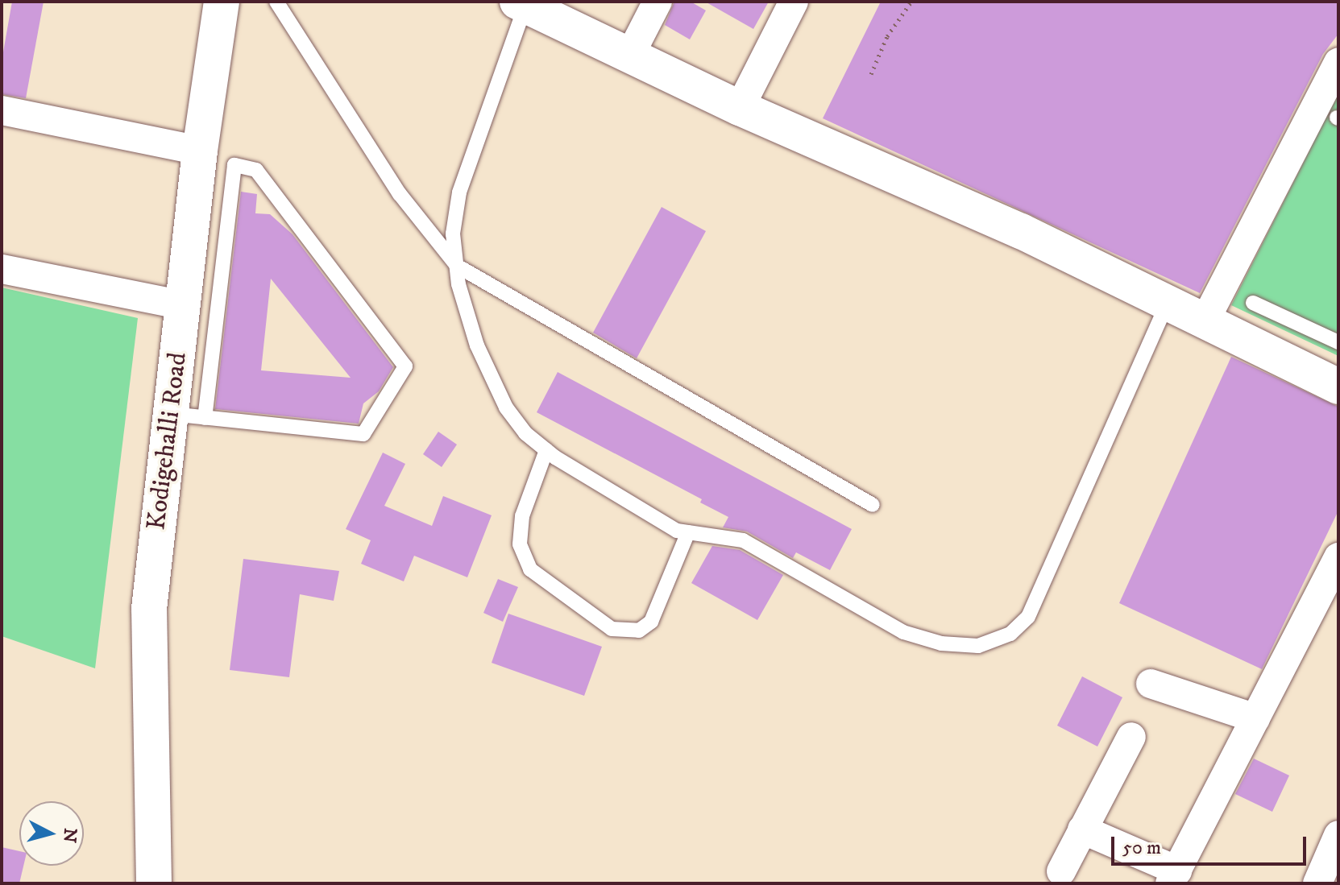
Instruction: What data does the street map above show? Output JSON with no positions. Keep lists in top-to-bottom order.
{
  "streets": {
    "street": ["Kodigehalli Road"]
  },
  "scale_bar": "50 m",
  "north": "right"
}
